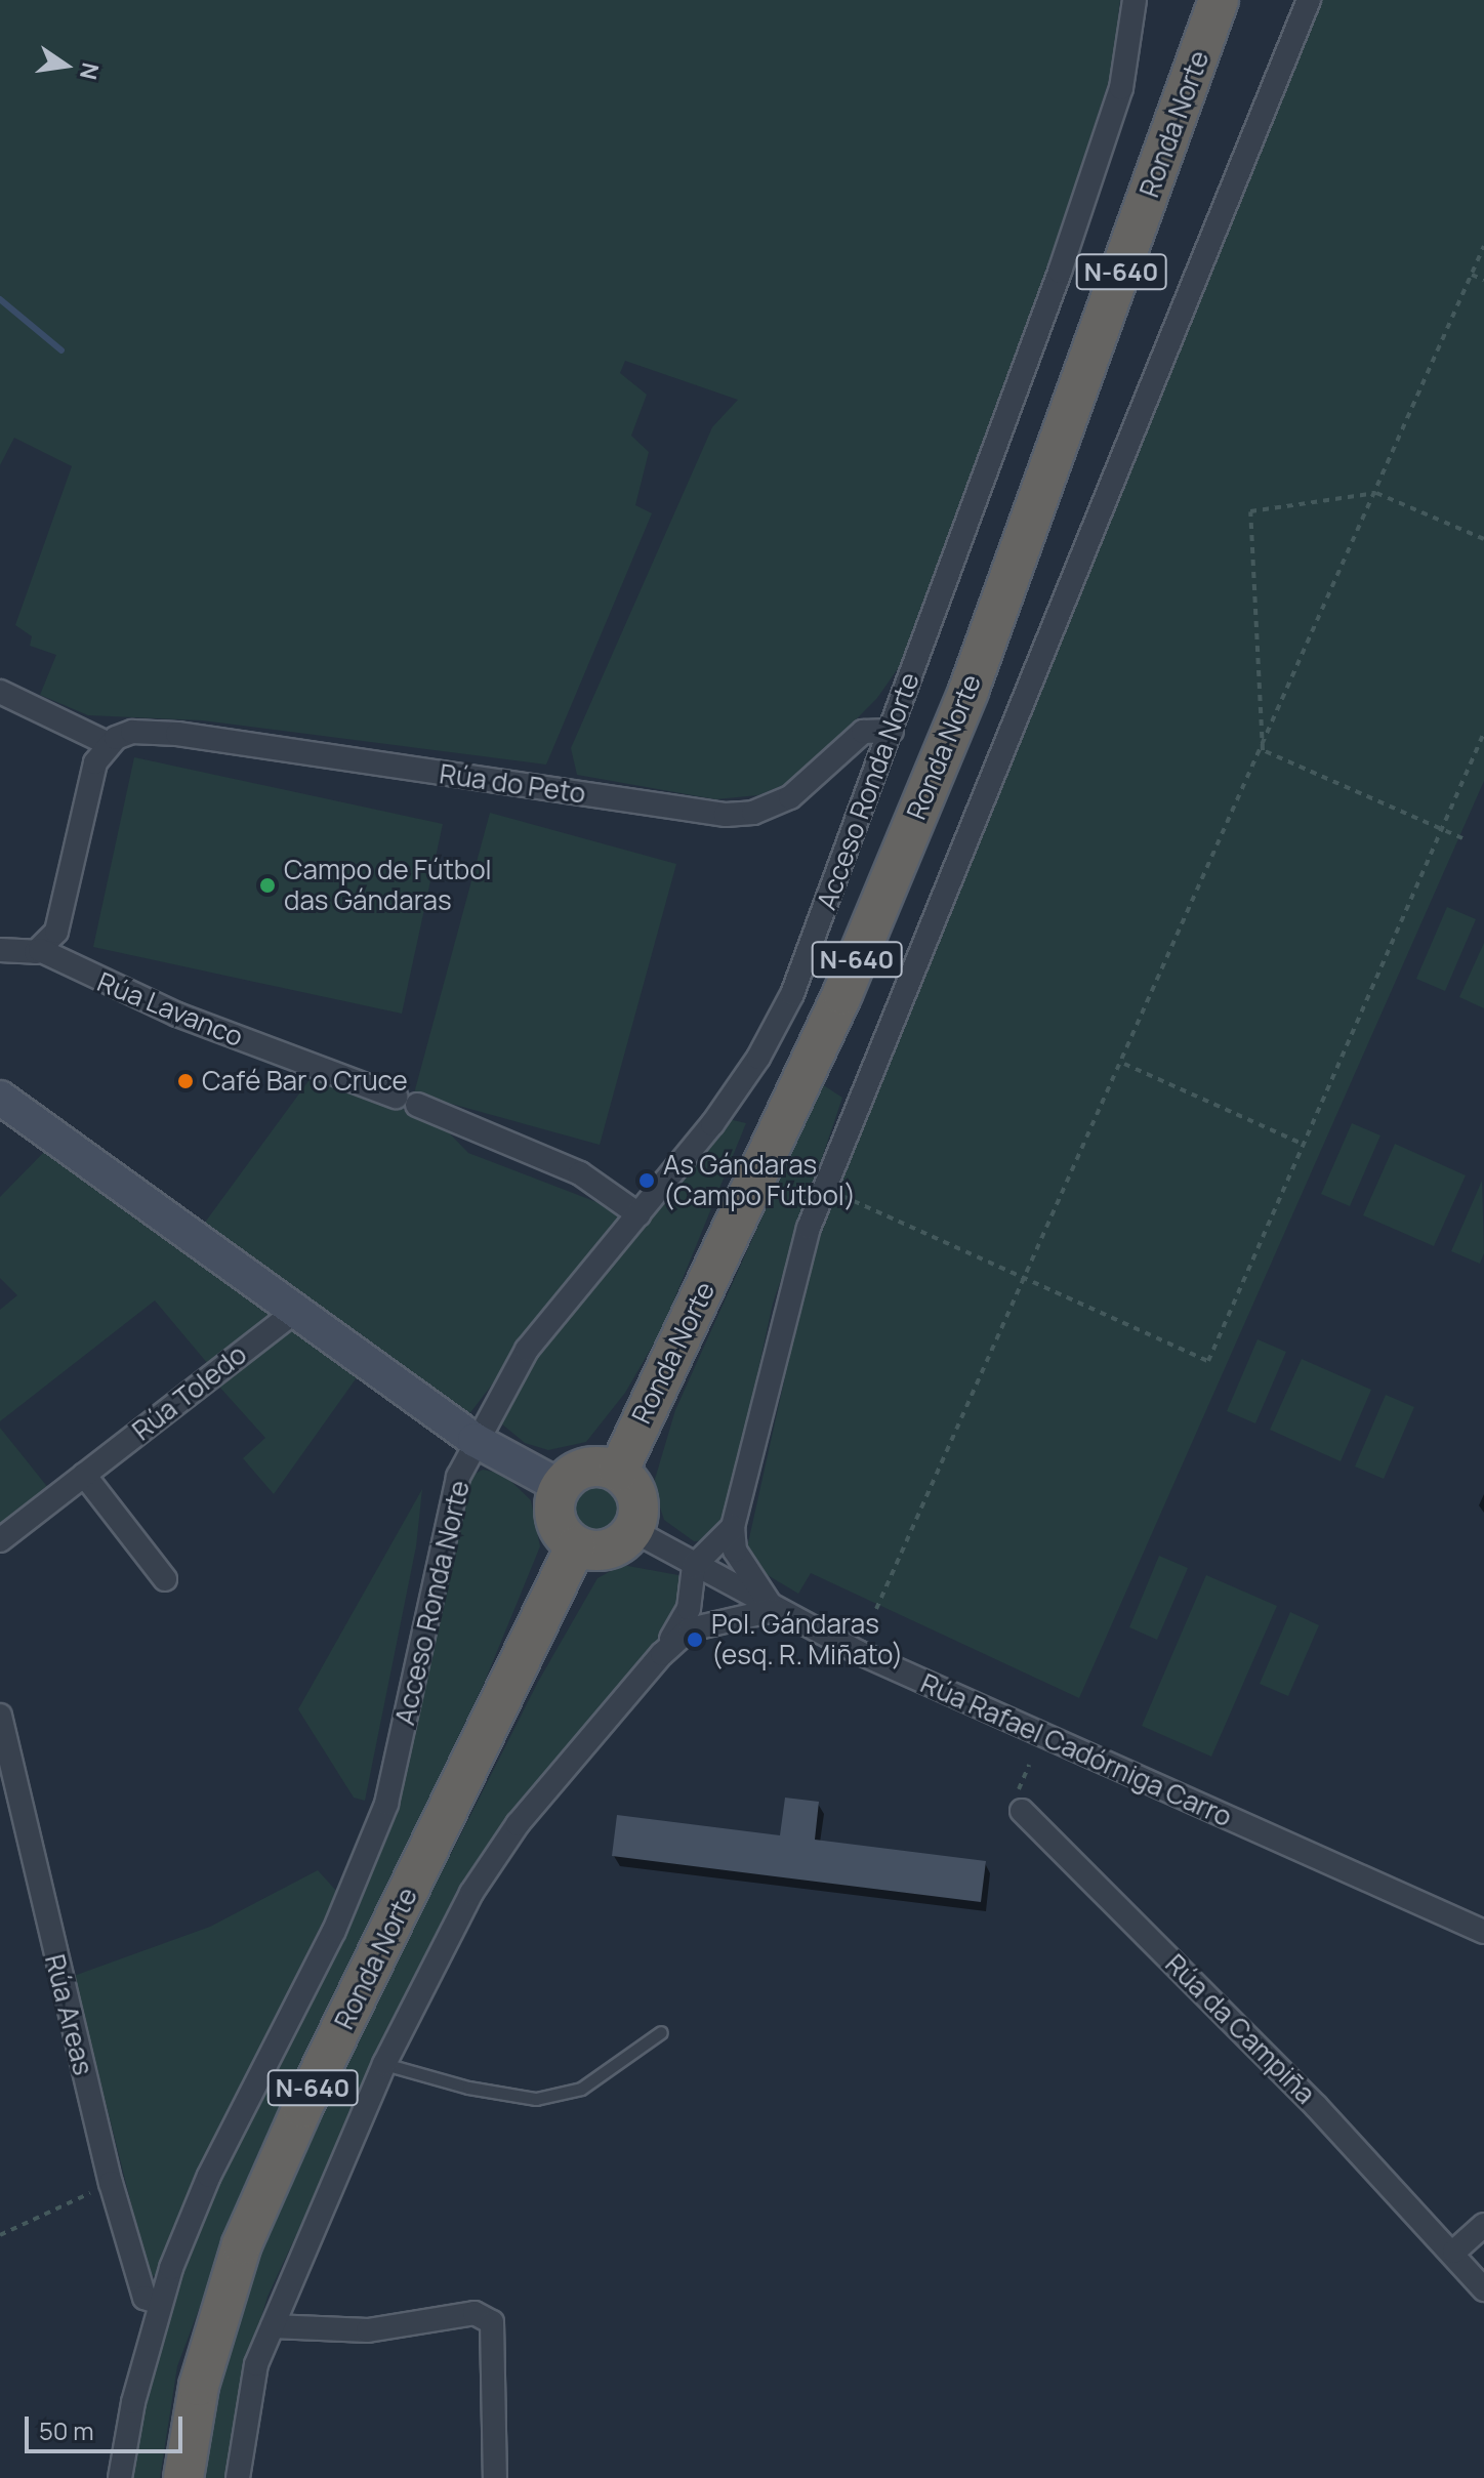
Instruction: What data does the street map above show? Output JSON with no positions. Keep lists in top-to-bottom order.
{
  "streets": {
    "highway": ["Ronda Norte", "N-640"],
    "street": [
      "Rúa do Peto",
      "Acceso Ronda Norte",
      "Rúa Lavanco",
      "Rúa Toledo",
      "Rúa Rafael Cadórniga Carro",
      "Rúa Areas",
      "Rúa da Campiña"
    ]
  },
  "crossings": [
    ["Ronda Norte", "Rúa Rafael Cadórniga Carro"],
    ["Rúa do Peto", "Acceso Ronda Norte"],
    ["Acceso Ronda Norte", "Rúa Lavanco"],
    ["Acceso Ronda Norte", "Rúa Areas"]
  ],
  "places": [
    "Campo de Fútbol das Gándaras",
    "Café Bar o Cruce",
    "As Gándaras (Campo Fútbol)",
    "Pol. Gándaras (esq. R. Miñato)"
  ],
  "scale_bar": "50 m",
  "north": "right"
}
